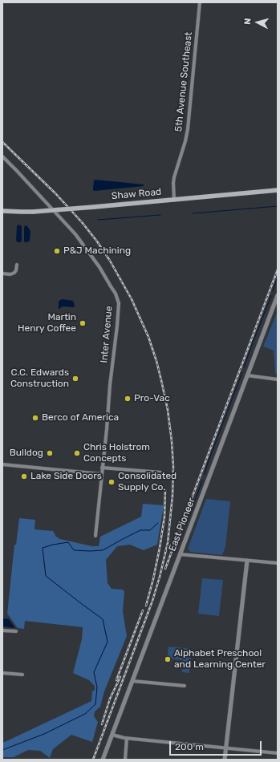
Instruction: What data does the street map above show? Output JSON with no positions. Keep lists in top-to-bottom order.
{
  "streets": {
    "main road": ["Shaw Road"],
    "street": ["5th Avenue Southeast", "Inter Avenue", "East Pioneer"]
  },
  "crossings": [
    ["5th Avenue Southeast", "Shaw Road"]
  ],
  "places": [
    "P&J Machining",
    "Martin Henry Coffee",
    "C.C. Edwards Construction",
    "Pro-Vac",
    "Berco of America",
    "Bulldog",
    "Chris Holstrom Concepts",
    "Lake Side Doors",
    "Consolidated Supply Co.",
    "Alphabet Preschool and Learning Center"
  ],
  "scale_bar": "200 m",
  "north": "left"
}
